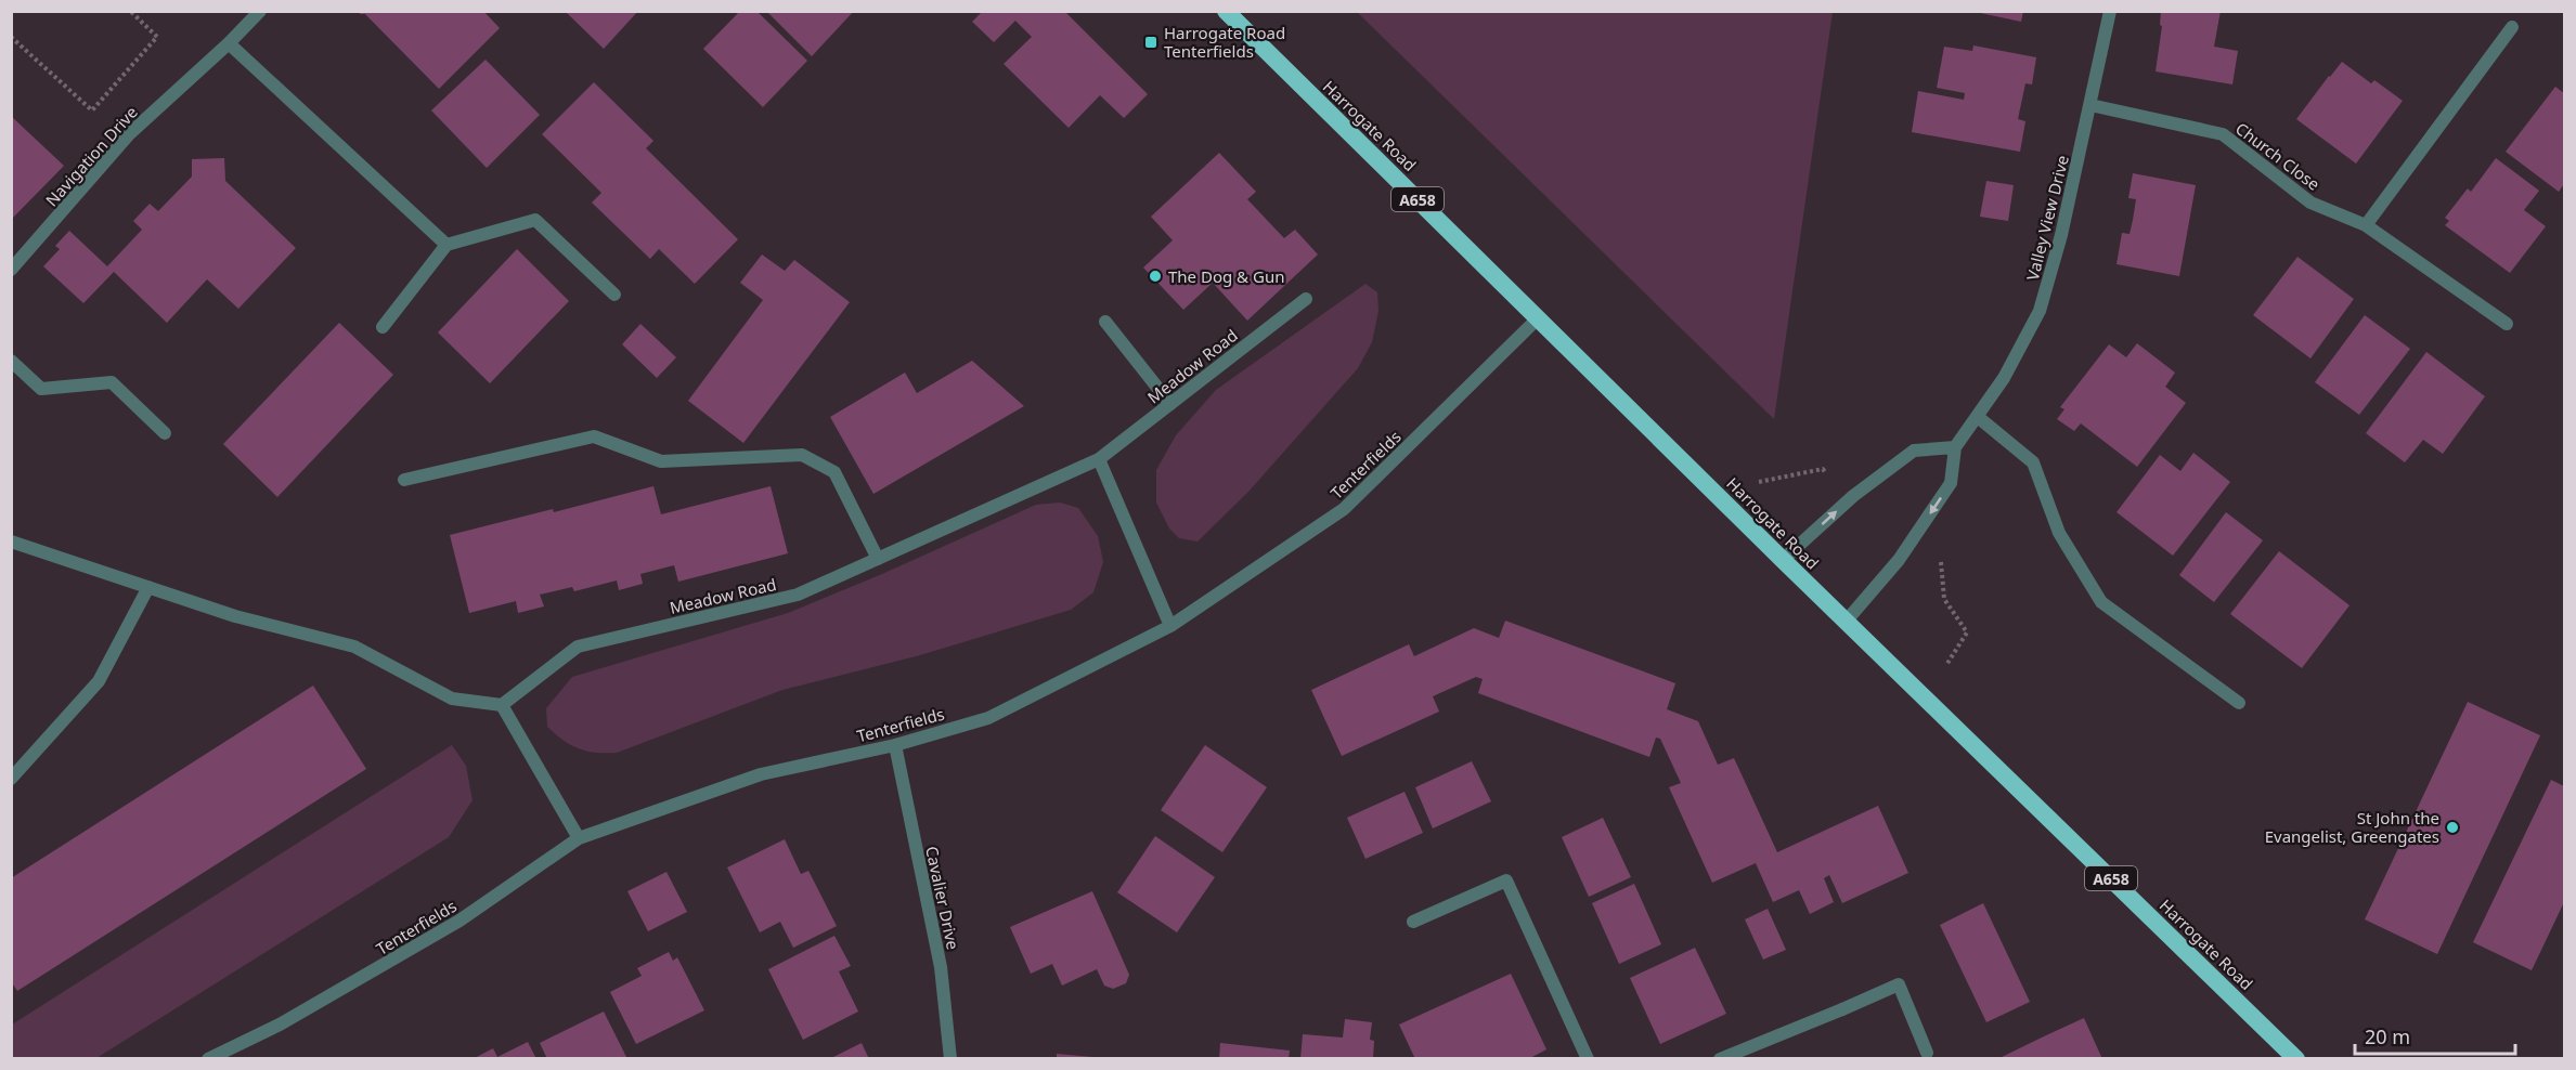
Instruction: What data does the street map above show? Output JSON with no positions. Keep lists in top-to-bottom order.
{
  "streets": {
    "highway": ["Harrogate Road", "A658"],
    "street": [
      "Navigation Drive",
      "Church Close",
      "Valley View Drive",
      "Meadow Road",
      "Tenterfields",
      "Cavalier Drive"
    ]
  },
  "crossings": [
    ["Harrogate Road", "Valley View Drive"],
    ["Harrogate Road", "Tenterfields"],
    ["Church Close", "Valley View Drive"],
    ["Tenterfields", "Cavalier Drive"]
  ],
  "places": {
    "transit": ["Harrogate Road Tenterfields"],
    "other": ["The Dog & Gun", "St John the Evangelist, Greengates"]
  },
  "scale_bar": "20 m"
}
